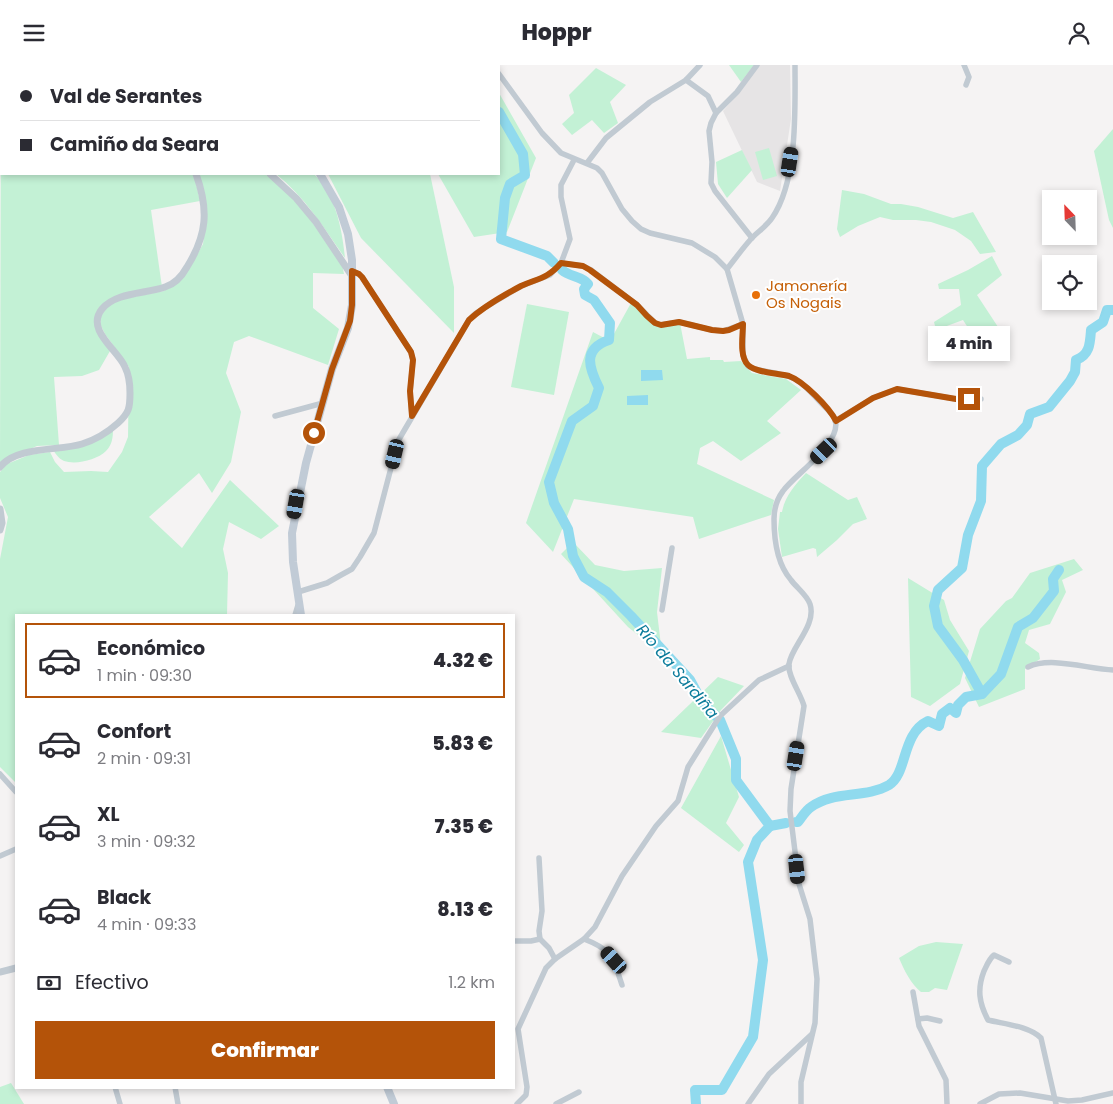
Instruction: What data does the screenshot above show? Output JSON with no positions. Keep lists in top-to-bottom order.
{
  "water": ["Río da Sardiña"],
  "places": ["Jamonería Os Nogais"],
  "north": "top left",
  "page": {
    "header": "Hoppr",
    "banner": ["Val de Serantes", "Camiño da Seara"],
    "bubble": "4 min",
    "list": [
      {
        "name": "Económico",
        "note": "1 min · 09:30",
        "value": "4.32 €"
      },
      {
        "name": "Confort",
        "note": "2 min · 09:31",
        "value": "5.83 €"
      },
      {
        "name": "XL",
        "note": "3 min · 09:32",
        "value": "7.35 €"
      },
      {
        "name": "Black",
        "note": "4 min · 09:33",
        "value": "8.13 €"
      }
    ],
    "pay": ["Efectivo", "1.2 km"],
    "buttons": "Confirmar"
  }
}
